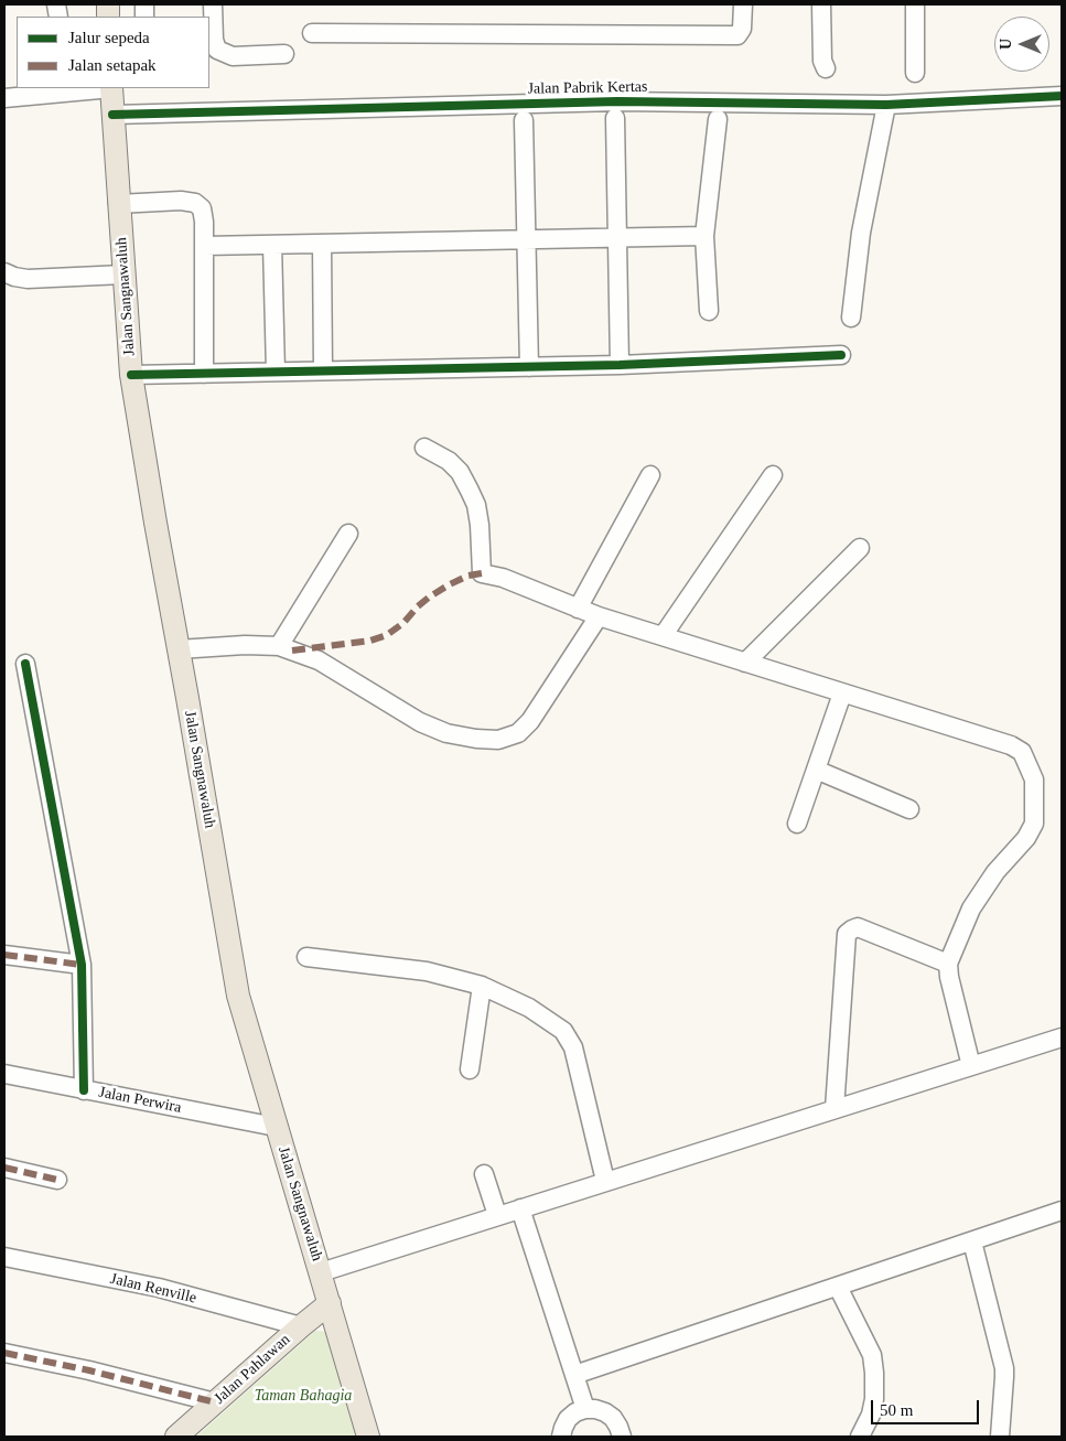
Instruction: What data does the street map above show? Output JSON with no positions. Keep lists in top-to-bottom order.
{
  "streets": {
    "main road": ["Jalan Sangnawaluh", "Jalan Pahlawan"],
    "street": ["Jalan Pabrik Kertas", "Jalan Perwira", "Jalan Renville"]
  },
  "crossings": [
    ["Jalan Pabrik Kertas", "Jalan Sangnawaluh"],
    ["Jalan Sangnawaluh", "Jalan Perwira"],
    ["Jalan Sangnawaluh", "Jalan Pahlawan"],
    ["Jalan Renville", "Jalan Pahlawan"]
  ],
  "parks": ["Taman Bahagia"],
  "legend": ["Jalur sepeda", "Jalan setapak"],
  "scale_bar": "50 m",
  "north": "left"
}
